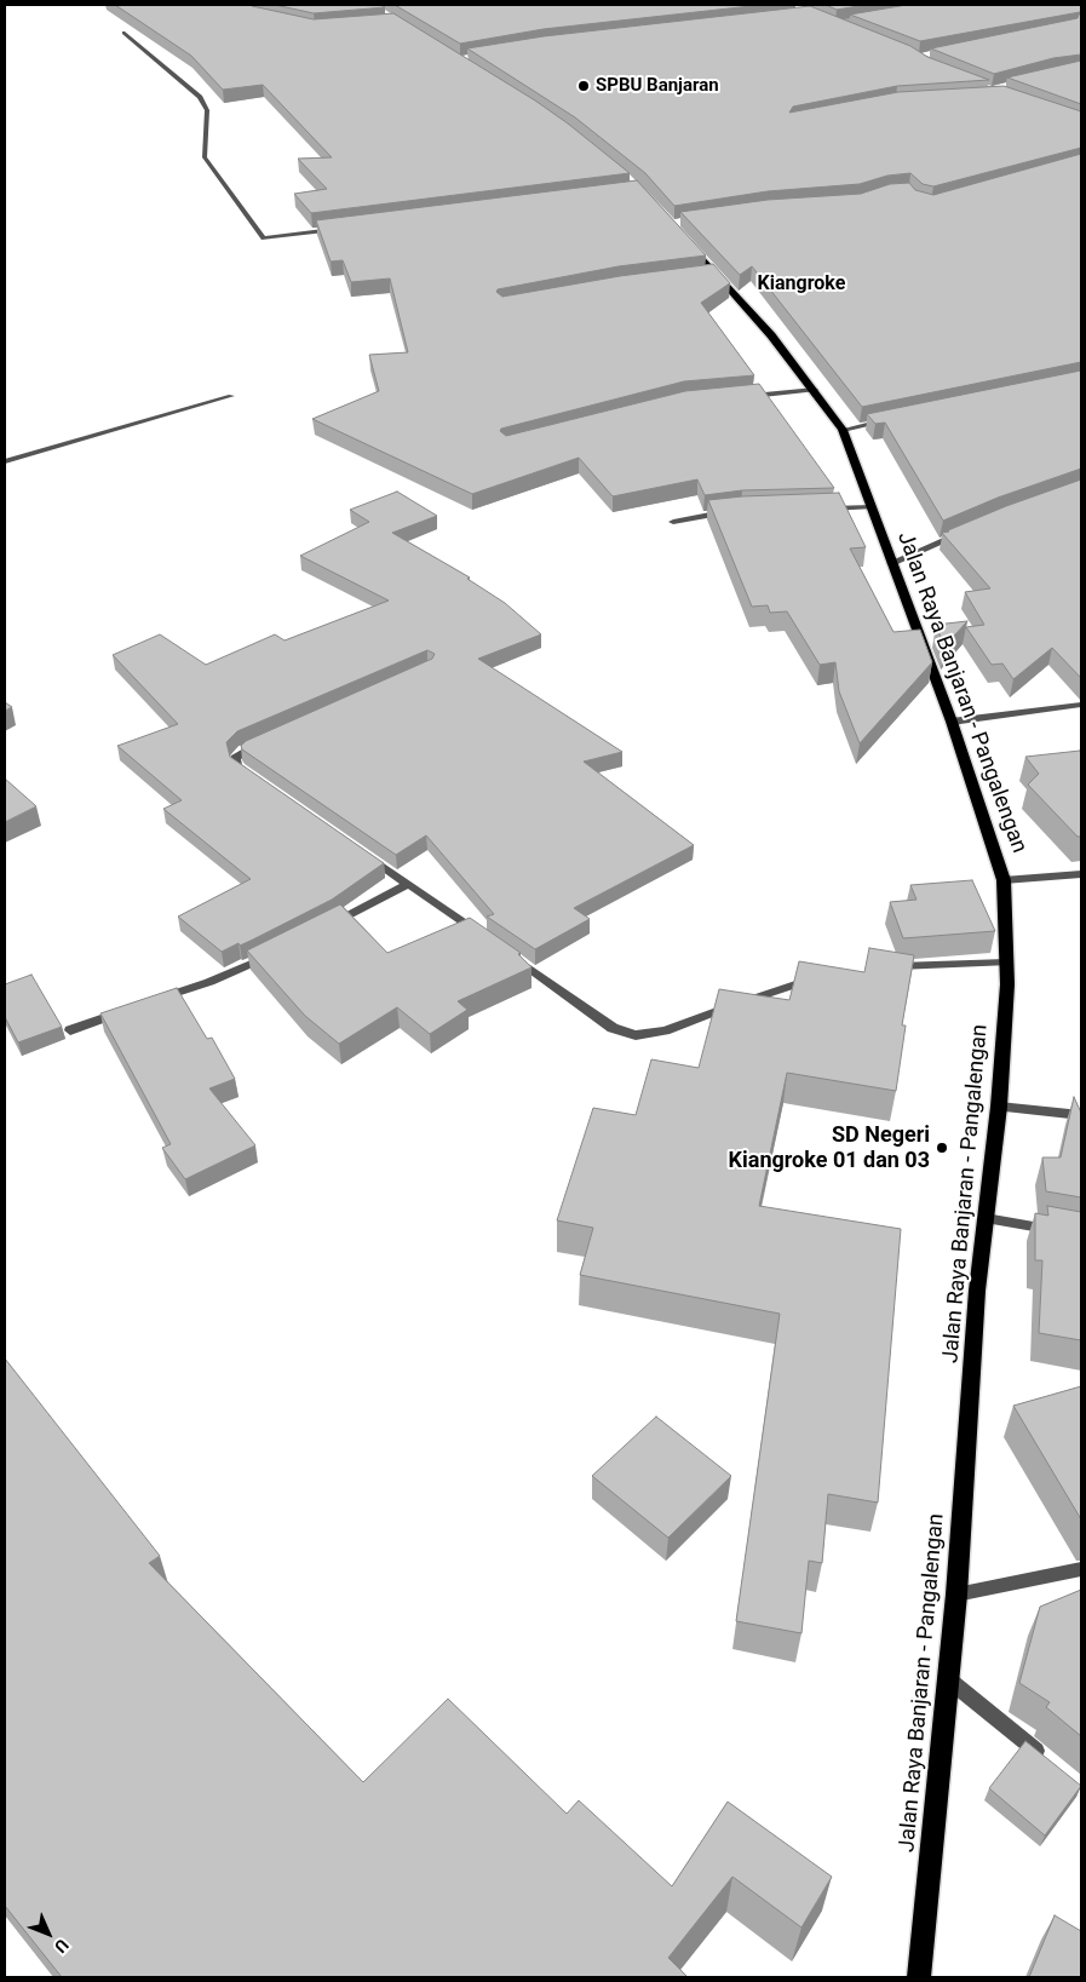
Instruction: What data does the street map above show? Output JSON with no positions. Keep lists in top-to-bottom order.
{
  "streets": {
    "main road": ["Jalan Raya Banjaran - Pangalengan"]
  },
  "districts": ["Kiangroke"],
  "places": ["SPBU Banjaran", "SD Negeri Kiangroke 01 dan 03"],
  "north": "bottom right"
}
